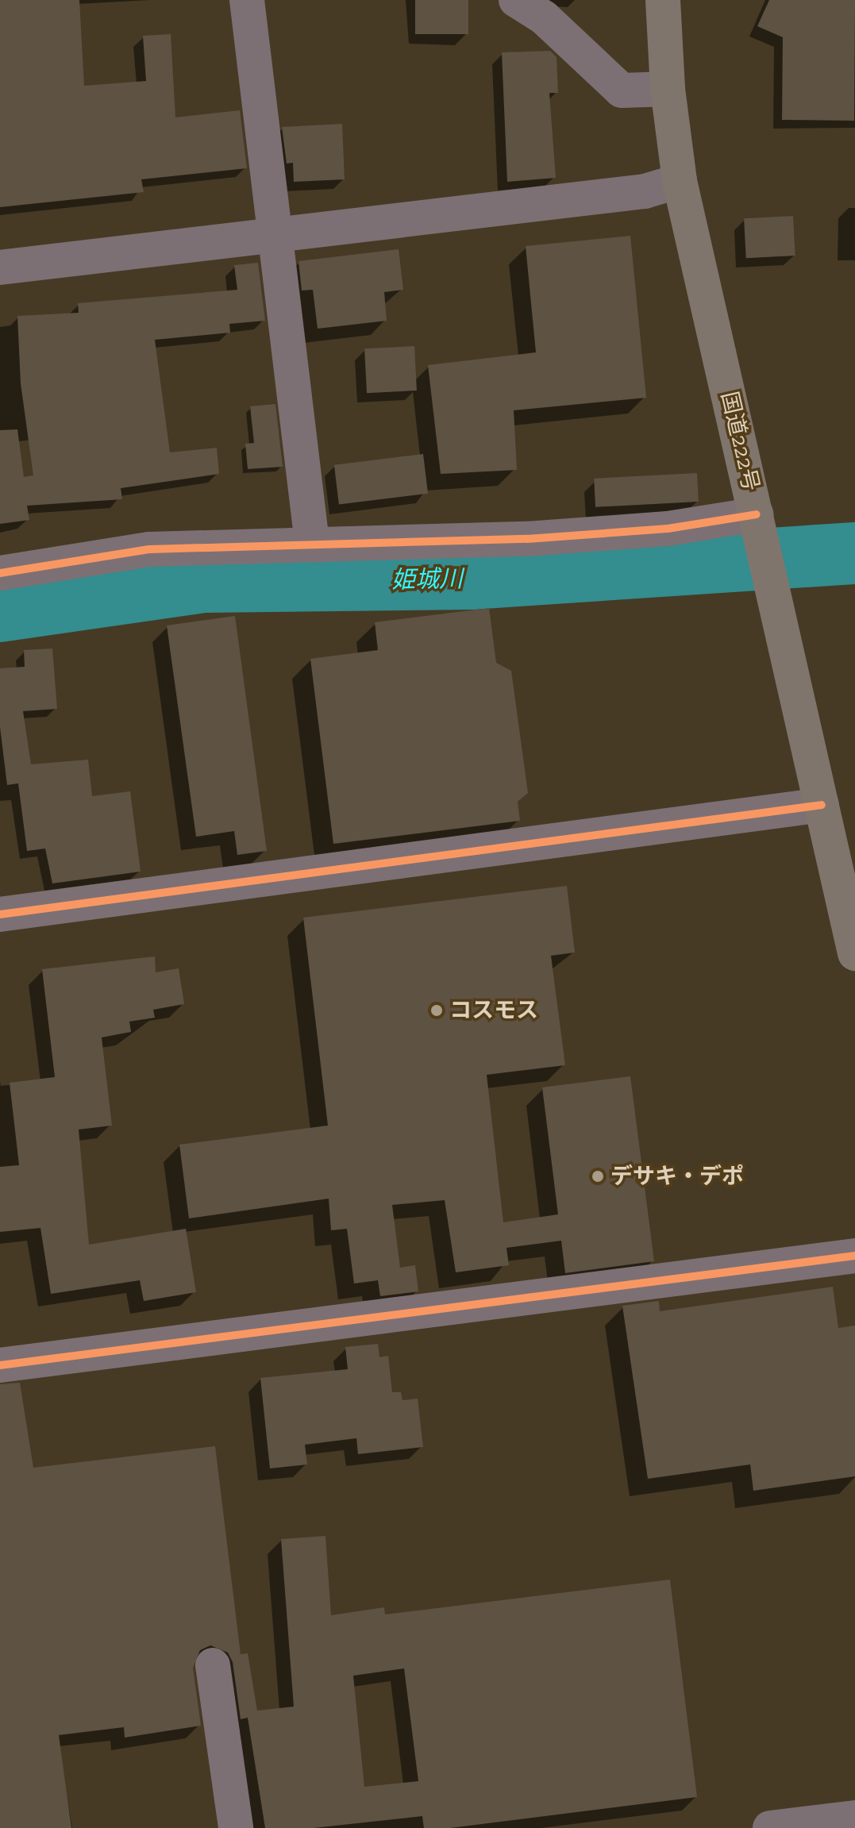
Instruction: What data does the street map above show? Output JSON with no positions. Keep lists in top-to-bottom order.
{
  "streets": {
    "highway": ["国道222号"]
  },
  "water": ["姫城川"],
  "places": ["コスモス", "デサキ・デポ"]
}
